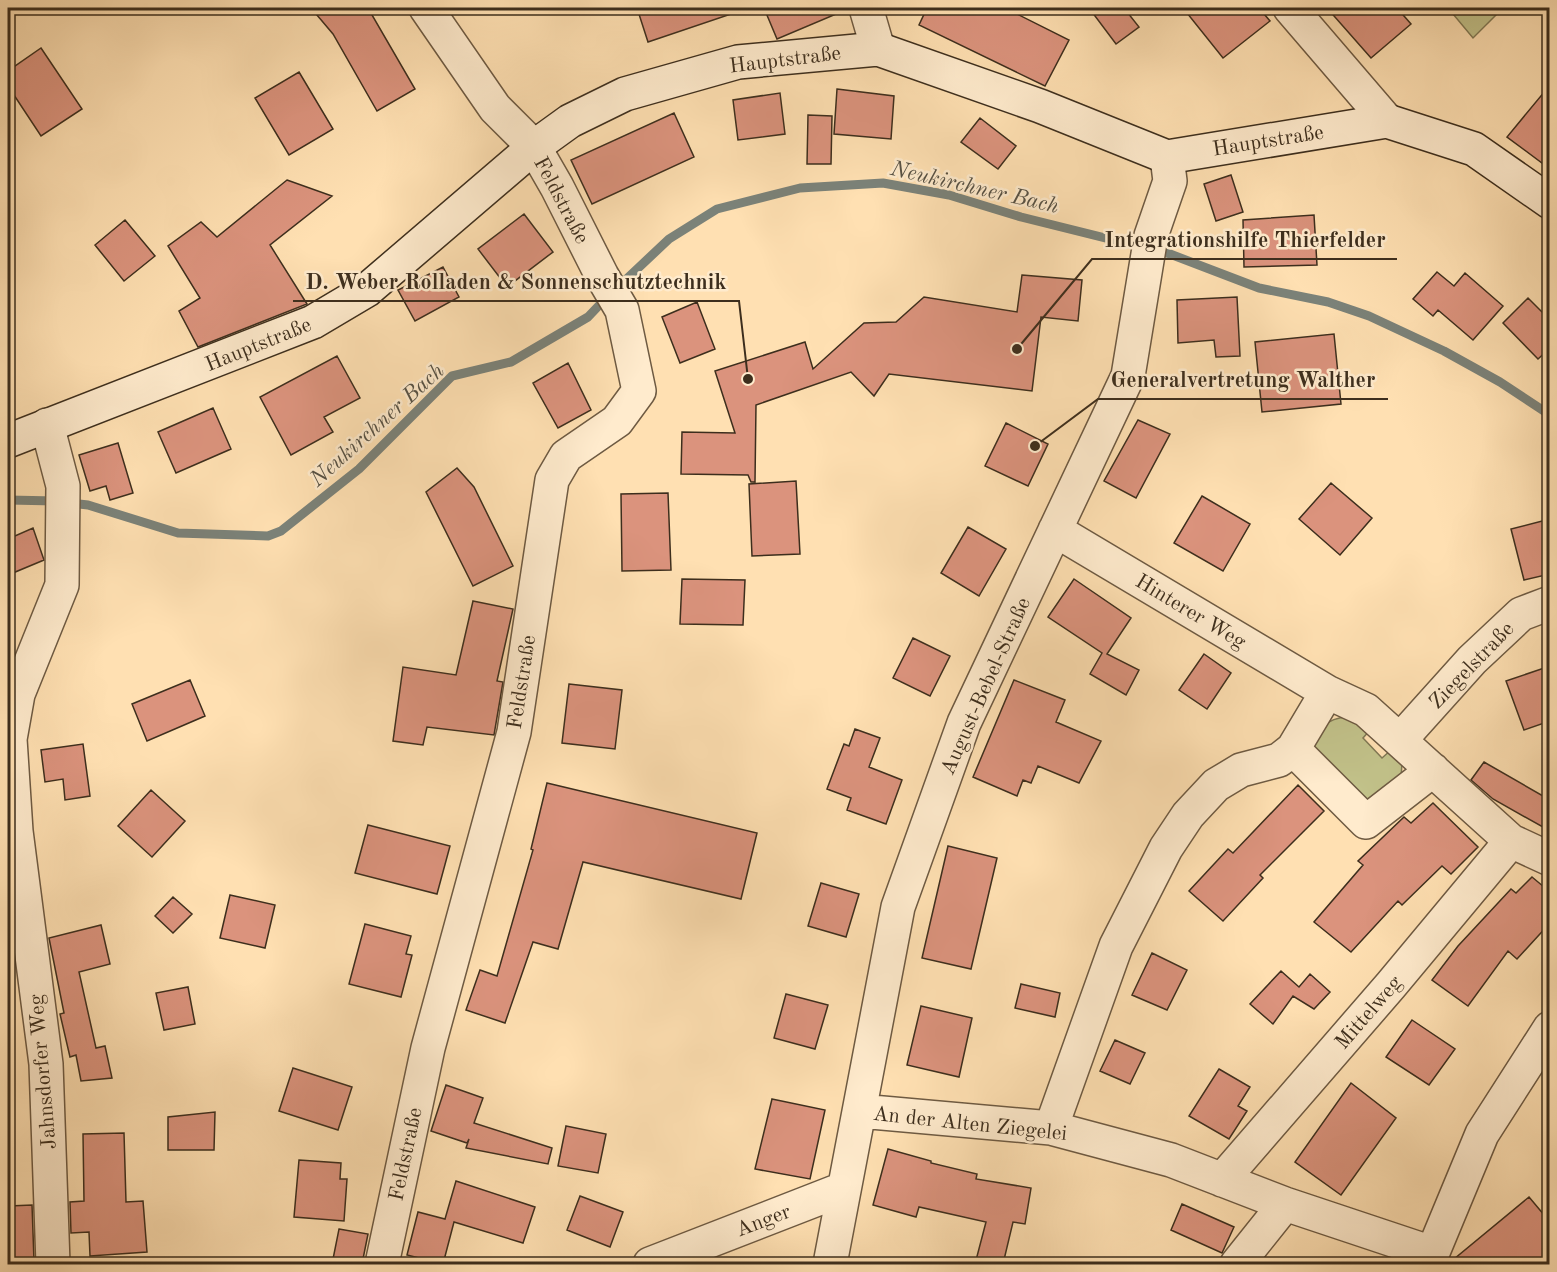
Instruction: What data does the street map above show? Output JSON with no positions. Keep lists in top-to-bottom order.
{
  "streets": {
    "street": [
      "Hauptstraße",
      "Feldstraße",
      "Hinterer Weg",
      "Ziegelstraße",
      "August-Bebel-Straße",
      "Mittelweg",
      "Jahnsdorfer Weg",
      "An der Alten Ziegelei",
      "Anger"
    ]
  },
  "crossings": [
    ["Hauptstraße", "Feldstraße"],
    ["Hauptstraße", "August-Bebel-Straße"],
    ["Hauptstraße", "Jahnsdorfer Weg"],
    ["Hinterer Weg", "August-Bebel-Straße"],
    ["August-Bebel-Straße", "An der Alten Ziegelei"],
    ["August-Bebel-Straße", "Anger"],
    ["Mittelweg", "An der Alten Ziegelei"]
  ],
  "water": ["Neukirchner Bach"],
  "places": ["Integrationshilfe Thierfelder", "D. Weber Rolladen & Sonnenschutztechnik", "Generalvertretung Walther"]
}
